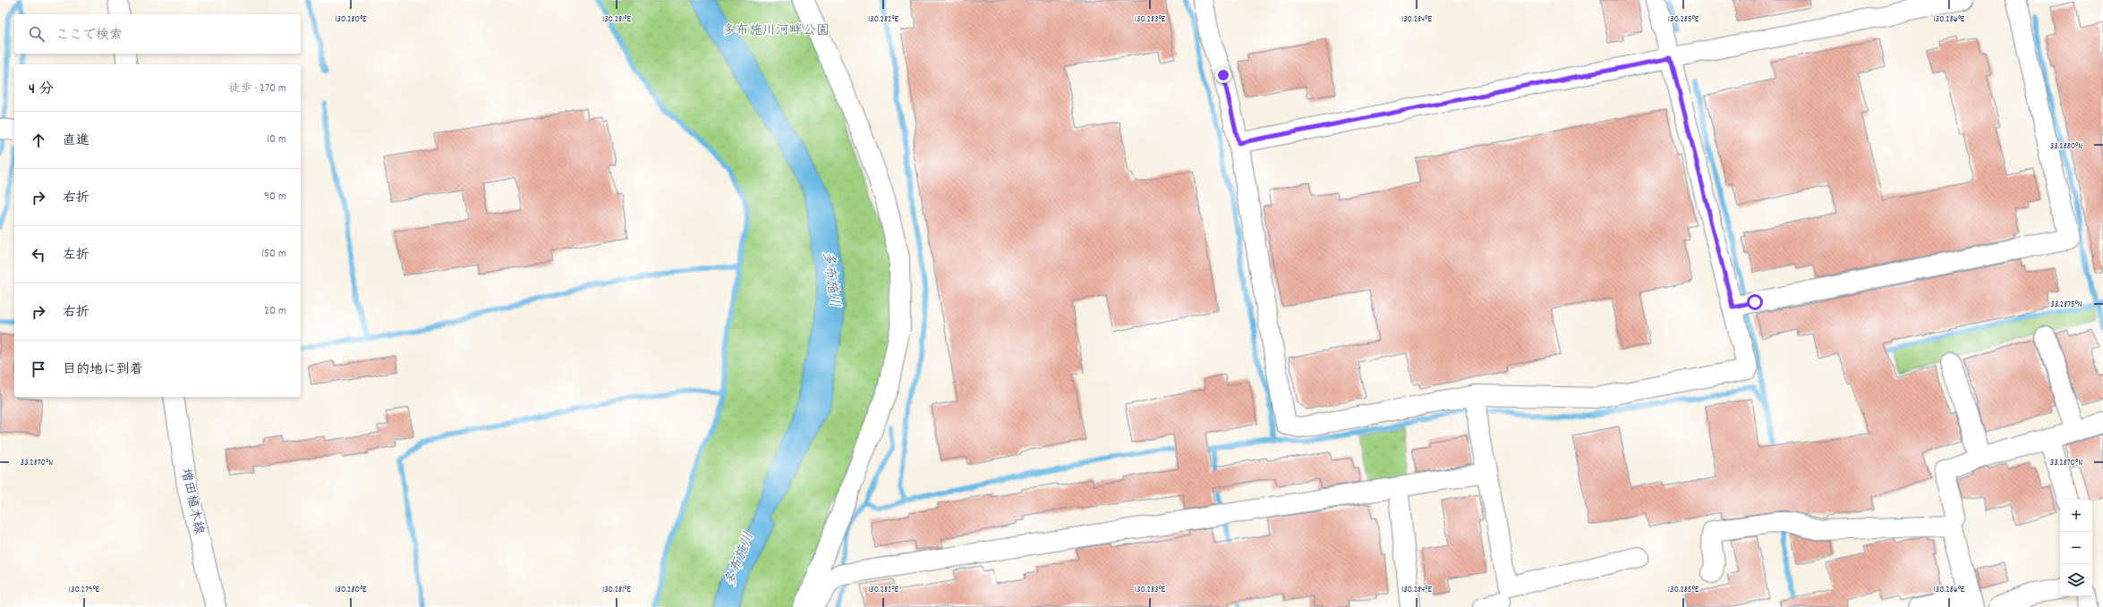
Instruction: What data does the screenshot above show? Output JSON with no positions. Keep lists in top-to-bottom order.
{
  "streets": {
    "street": ["増田植木線"]
  },
  "water": ["多布施川"],
  "parks": ["多布施川河畔公園"],
  "page": {
    "search": "ここで検索",
    "heading": ["4 分", "徒歩 · 270 m"],
    "list": [
      ["直進", "10 m"],
      ["右折", "90 m"],
      ["左折", "150 m"],
      ["右折", "20 m"],
      "目的地に到着"
    ],
    "map_buttons": ["+", "−"]
  },
  "coordinates": [
    "130.280°E",
    "130.281°E",
    "130.282°E",
    "130.283°E",
    "130.284°E",
    "130.285°E",
    "130.286°E",
    "33.2880°N",
    "33.2875°N",
    "33.2870°N",
    "130.279°E"
  ]
}
